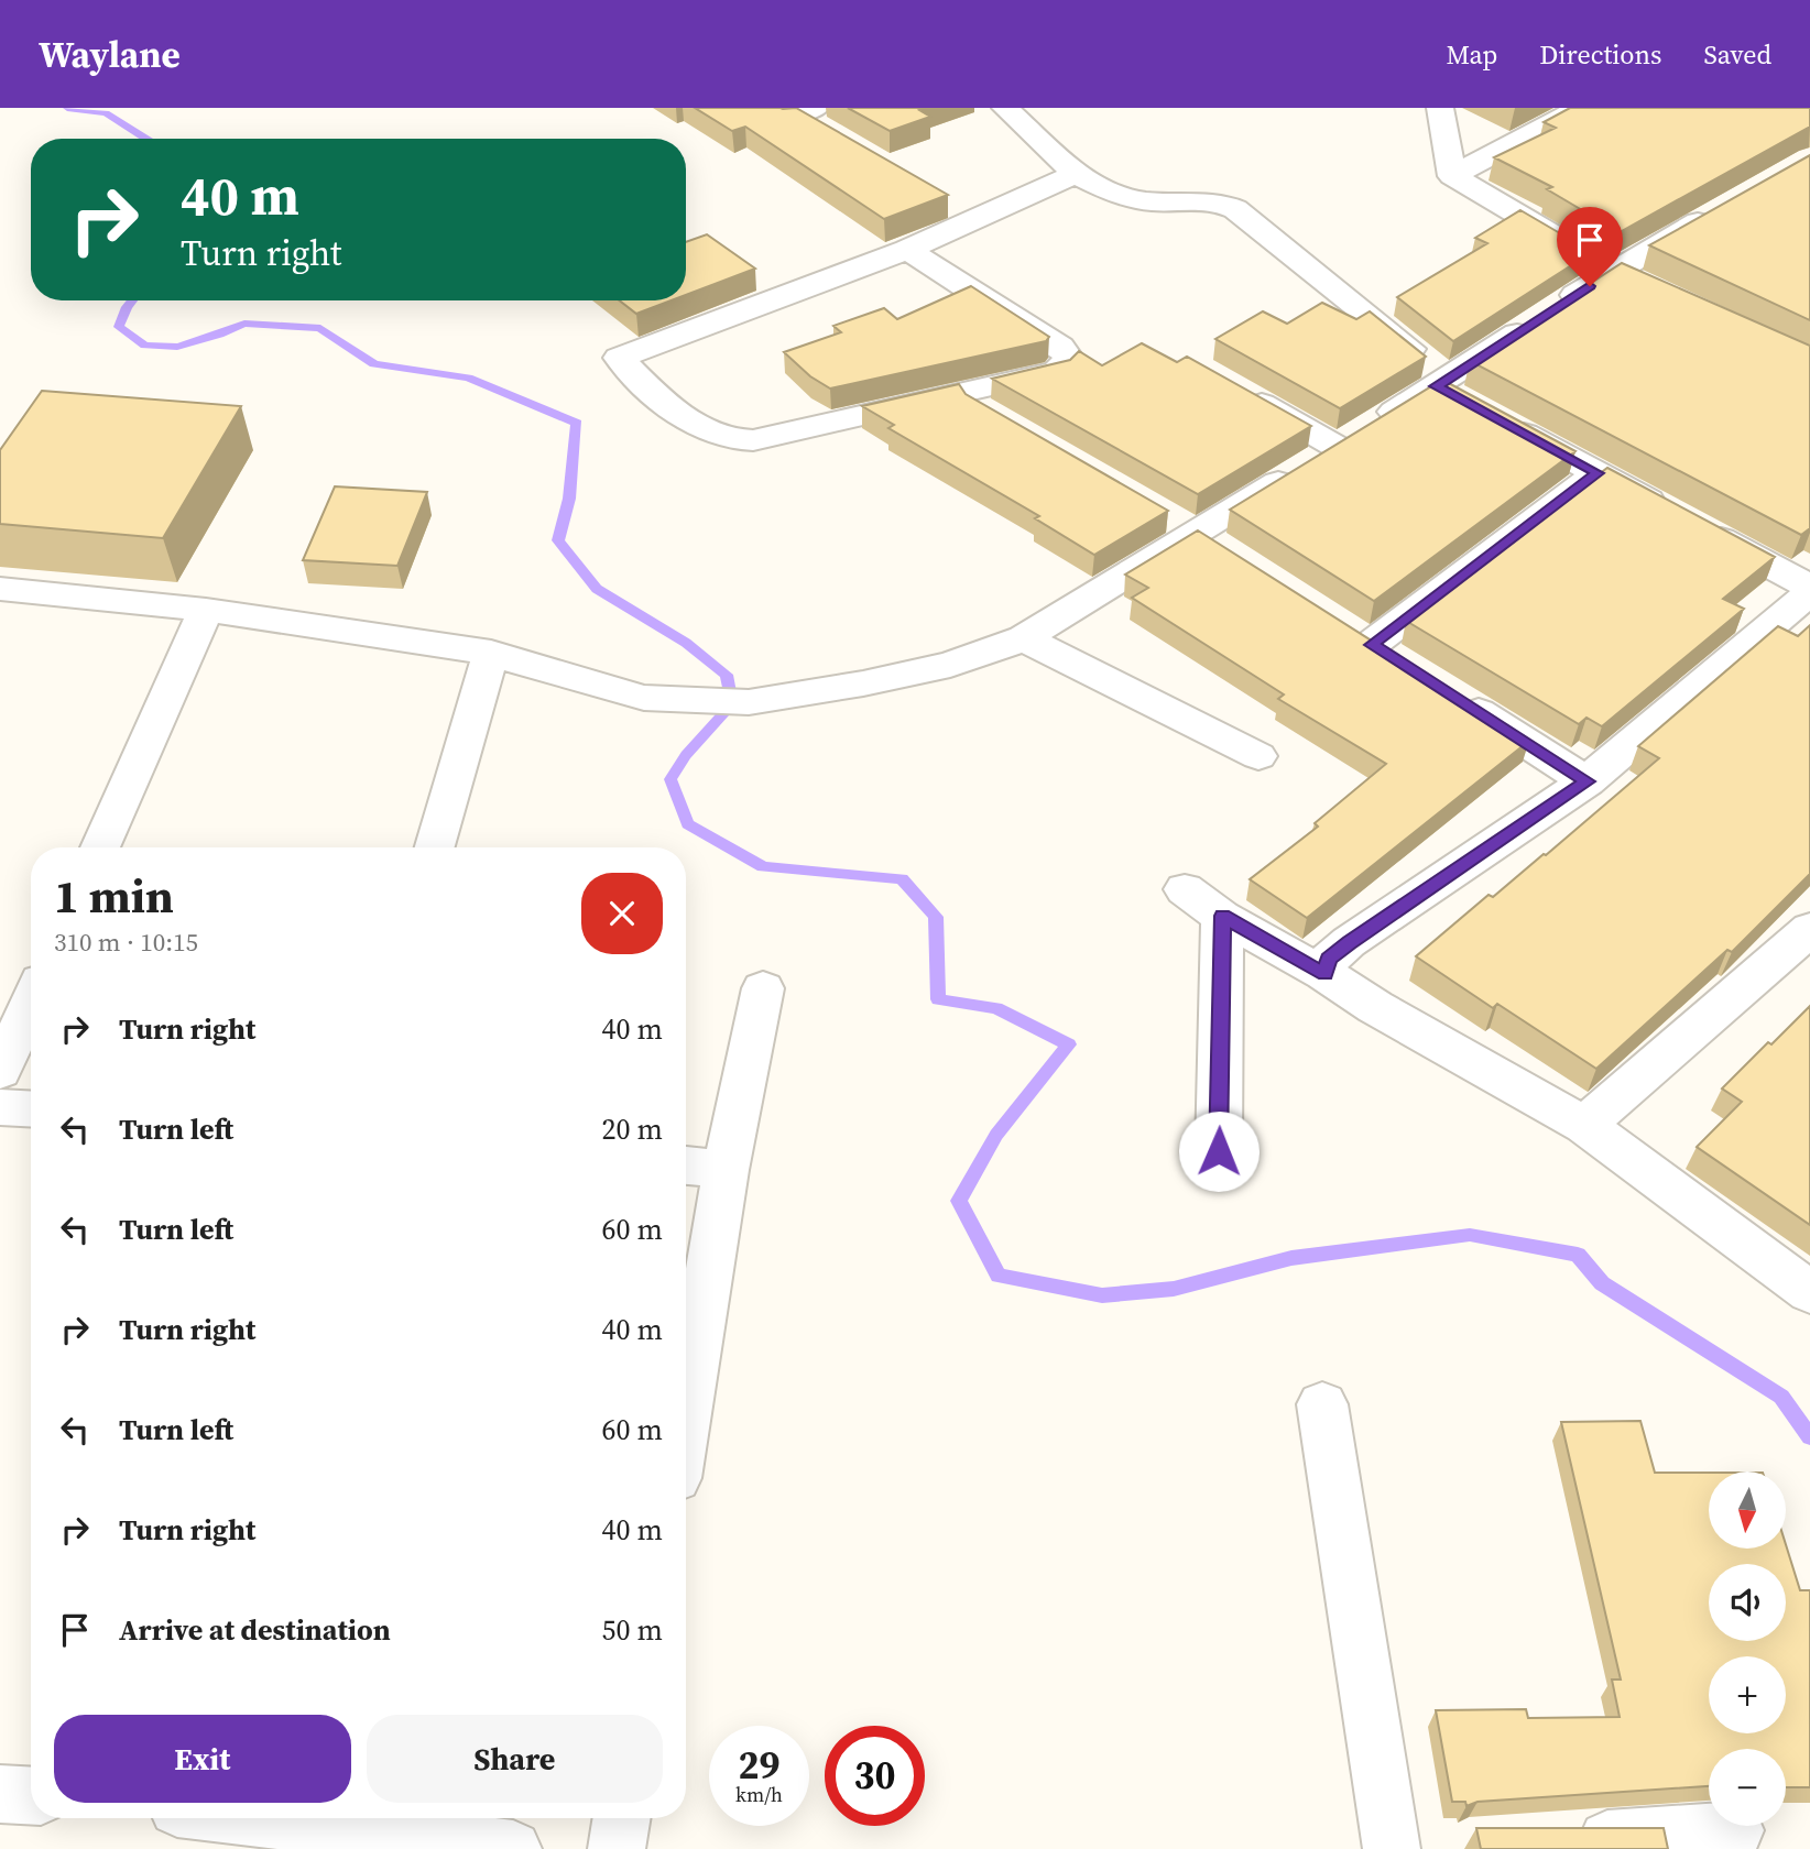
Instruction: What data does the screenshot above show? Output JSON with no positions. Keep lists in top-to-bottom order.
{
  "north": "bottom",
  "page": {
    "header": "Waylane",
    "nav": ["Map", "Directions", "Saved"],
    "turn": ["40 m", "Turn right"],
    "heading": ["1 min", "310 m · 10:15"],
    "list": [
      {
        "name": "Turn right",
        "value": "40 m"
      },
      {
        "name": "Turn left",
        "value": "20 m"
      },
      {
        "name": "Turn left",
        "value": "60 m"
      },
      {
        "name": "Turn right",
        "value": "40 m"
      },
      {
        "name": "Turn left",
        "value": "60 m"
      },
      {
        "name": "Turn right",
        "value": "40 m"
      },
      {
        "name": "Arrive at destination",
        "value": "50 m"
      }
    ],
    "map_buttons": ["+", "−"],
    "buttons": ["Exit", "Share"],
    "speed": "29 km/h",
    "limit": "30"
  }
}
